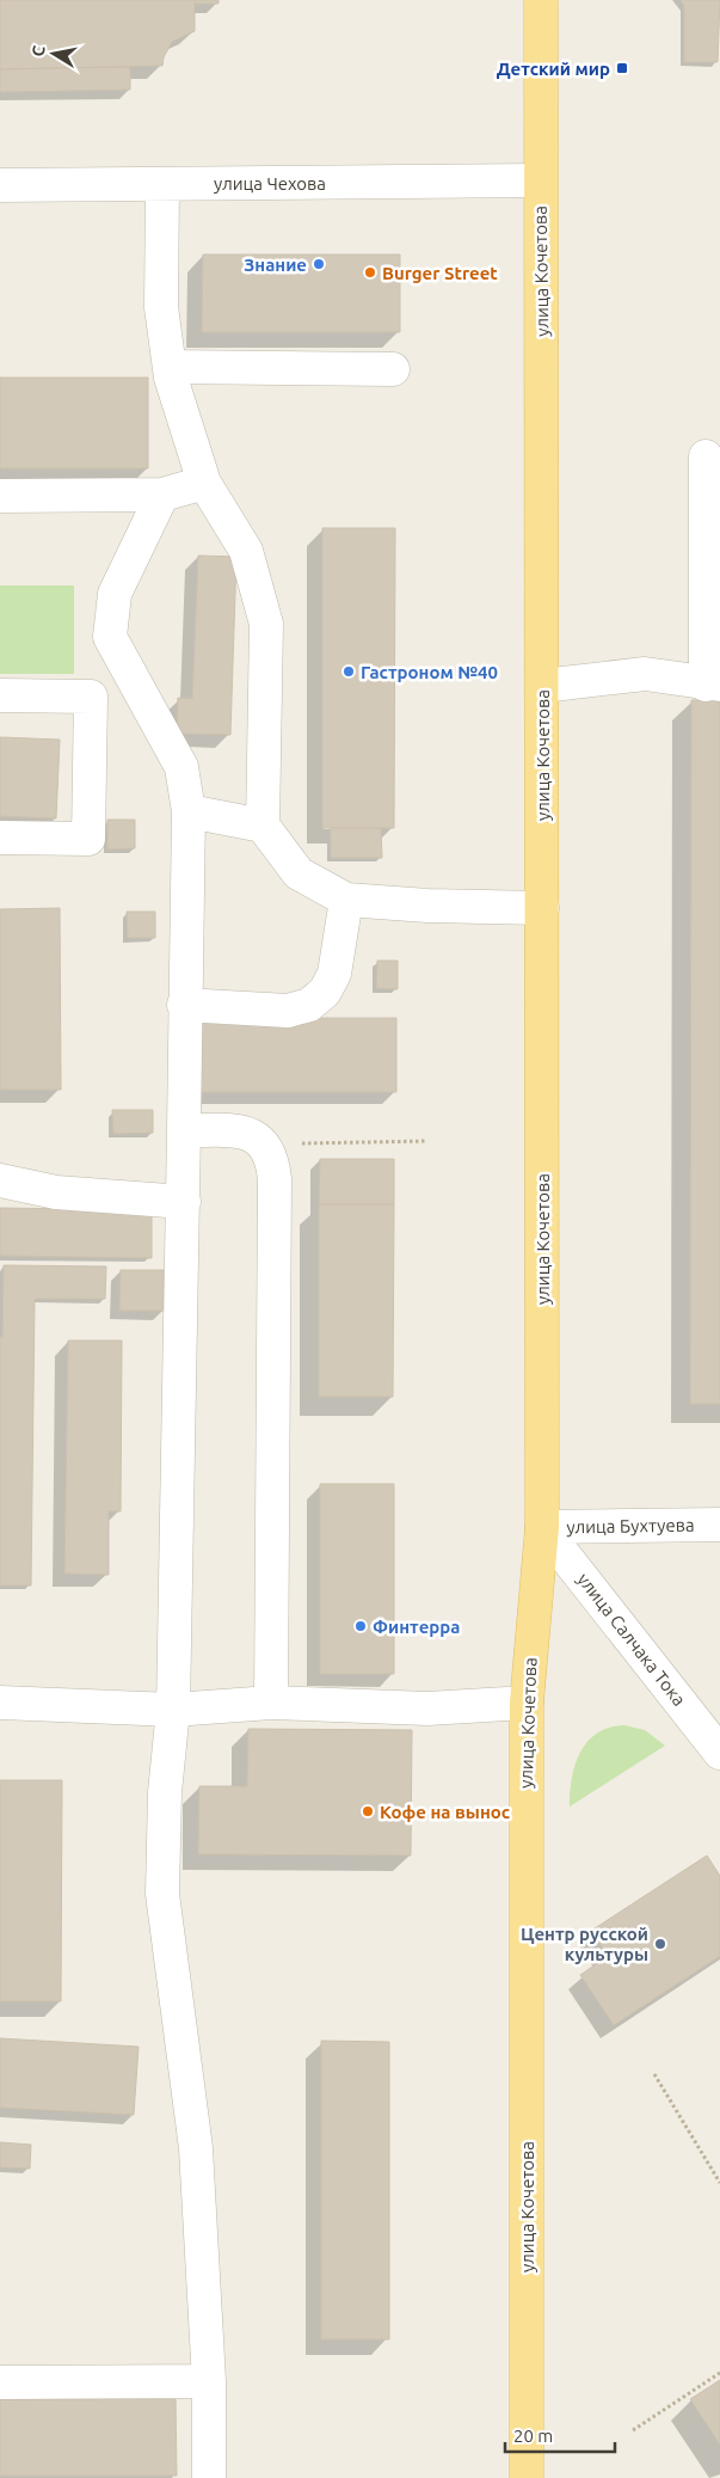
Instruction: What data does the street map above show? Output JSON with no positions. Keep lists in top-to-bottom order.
{
  "streets": {
    "main road": ["улица Кочетова"],
    "street": ["улица Чехова", "улица Бухтуева", "улица Салчака Тока"]
  },
  "crossings": [
    ["улица Чехова", "улица Кочетова"],
    ["улица Кочетова", "улица Бухтуева"],
    ["улица Кочетова", "улица Салчака Тока"],
    ["улица Бухтуева", "улица Салчака Тока"]
  ],
  "places": {
    "transit": ["Детский мир"],
    "other": [
      "Знание",
      "Burger Street",
      "Гастроном №40",
      "Финтерра",
      "Кофе на вынос",
      "Центр русской культуры"
    ]
  },
  "scale_bar": "20 m",
  "north": "left"
}
